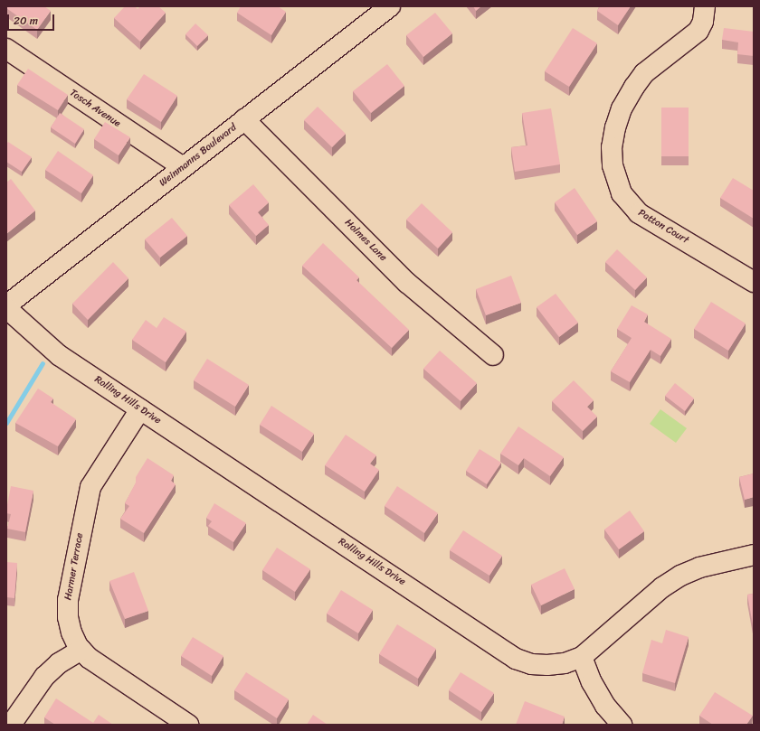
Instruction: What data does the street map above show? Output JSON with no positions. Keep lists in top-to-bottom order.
{
  "streets": {
    "street": [
      "Tosch Avenue",
      "Weinmanns Boulevard",
      "Patton Court",
      "Holmes Lane",
      "Rolling Hills Drive",
      "Harmer Terrace"
    ]
  },
  "crossings": [
    ["Tosch Avenue", "Weinmanns Boulevard"],
    ["Weinmanns Boulevard", "Holmes Lane"],
    ["Weinmanns Boulevard", "Rolling Hills Drive"],
    ["Rolling Hills Drive", "Harmer Terrace"]
  ],
  "scale_bar": "20 m"
}
